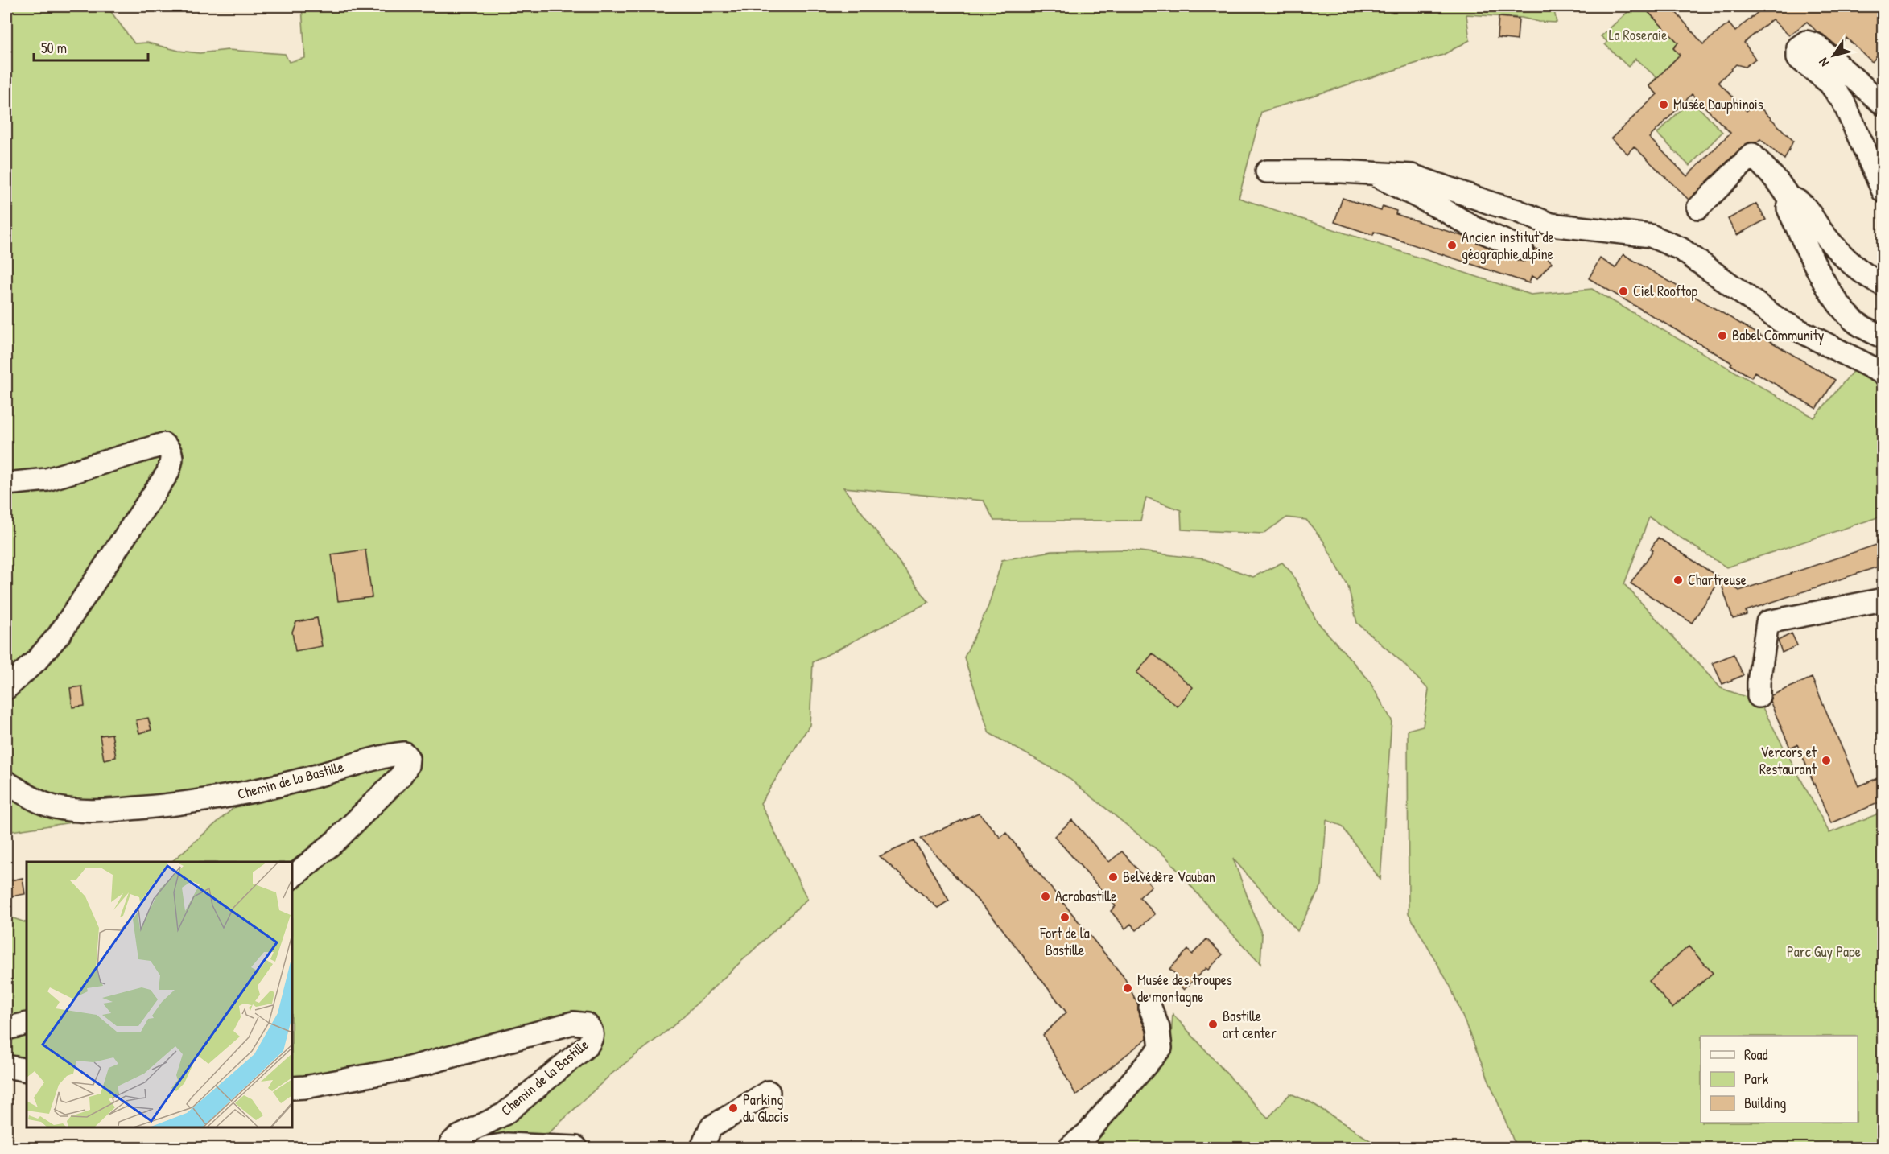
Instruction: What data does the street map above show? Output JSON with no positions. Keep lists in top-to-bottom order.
{
  "streets": {
    "street": ["Chemin de la Bastille"]
  },
  "parks": ["La Roseraie", "Parc Guy Pape"],
  "places": [
    "Musée Dauphinois",
    "Ancien institut de géographie alpine",
    "Ciel Rooftop",
    "Babel Community",
    "Chartreuse",
    "Vercors et Restaurant",
    "Belvédère Vauban",
    "Acrobastille",
    "Fort de la Bastille",
    "Musée des troupes de montagne",
    "Bastille art center",
    "Parking du Glacis"
  ],
  "legend": ["Road", "Park", "Building"],
  "scale_bar": "50 m",
  "north": "bottom left"
}
